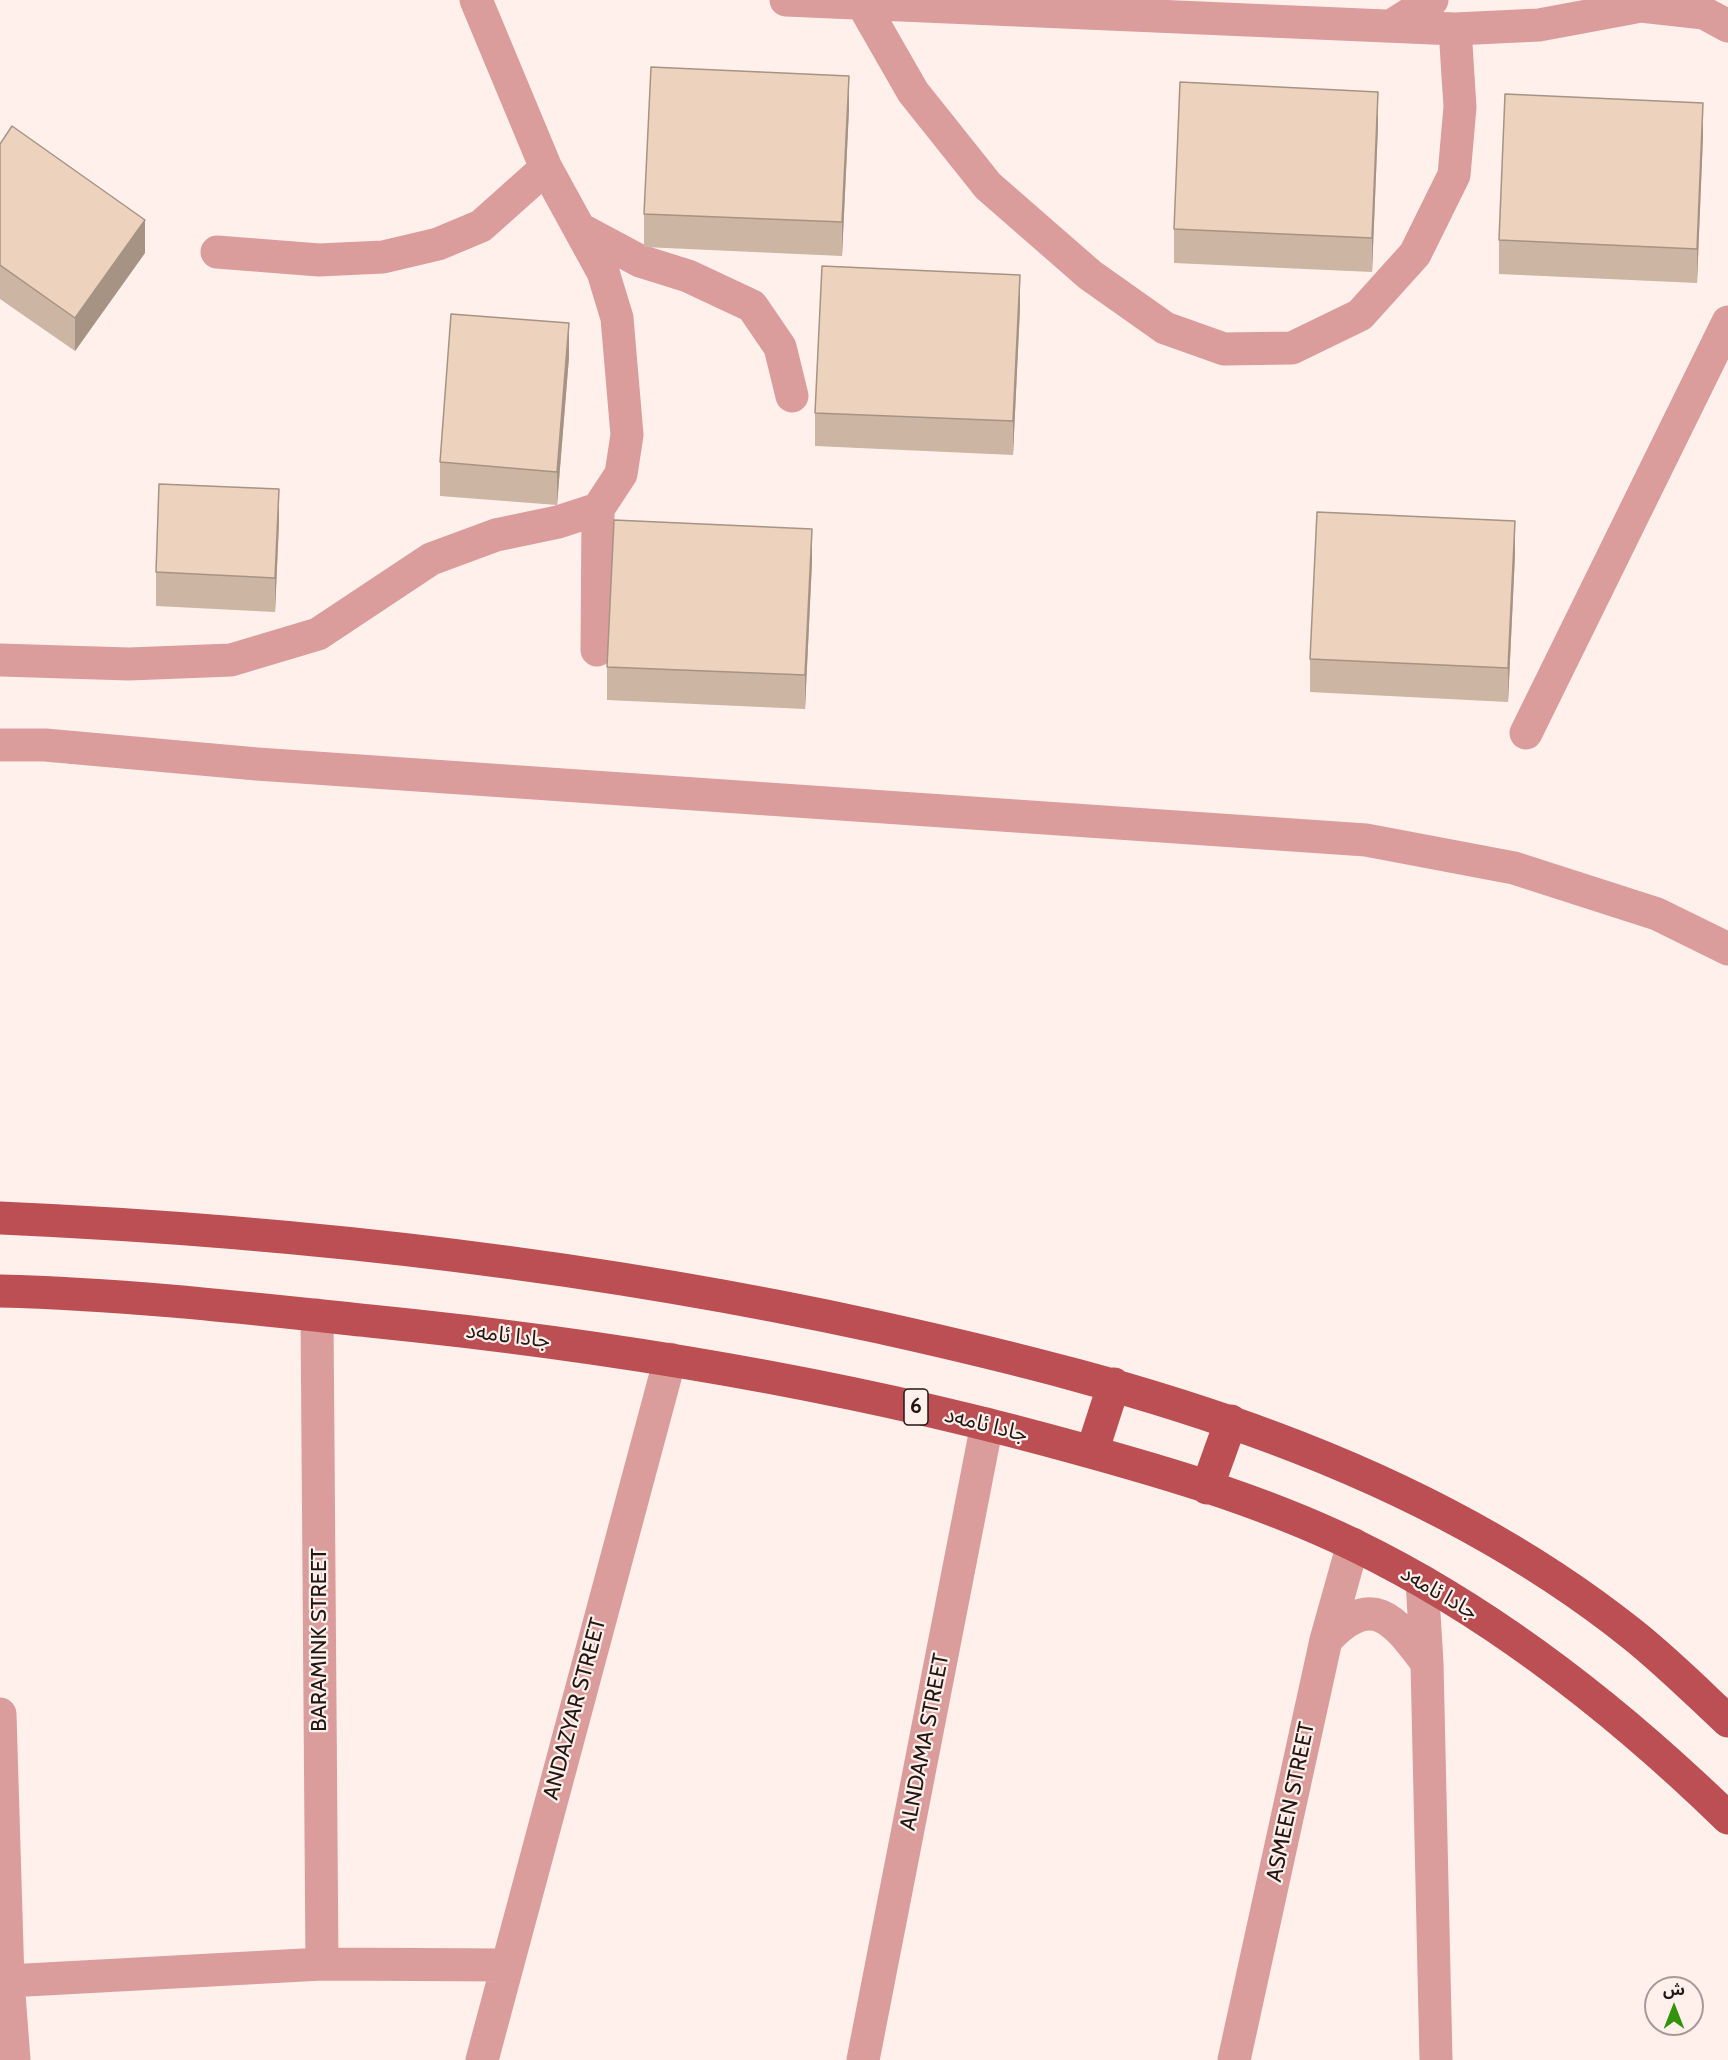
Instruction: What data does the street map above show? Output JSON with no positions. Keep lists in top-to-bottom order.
{
  "streets": {
    "main road": ["جادا ئامەد", "6"],
    "street": [
      "BARAMINK STREET",
      "ANDAZYAR STREET",
      "ALNDAMA STREET",
      "ASMEEN STREET"
    ]
  },
  "crossings": [
    ["جادا ئامەد", "BARAMINK STREET"],
    ["جادا ئامەد", "ANDAZYAR STREET"],
    ["جادا ئامەد", "ALNDAMA STREET"],
    ["جادا ئامەد", "ASMEEN STREET"]
  ],
  "north": "top"
}
